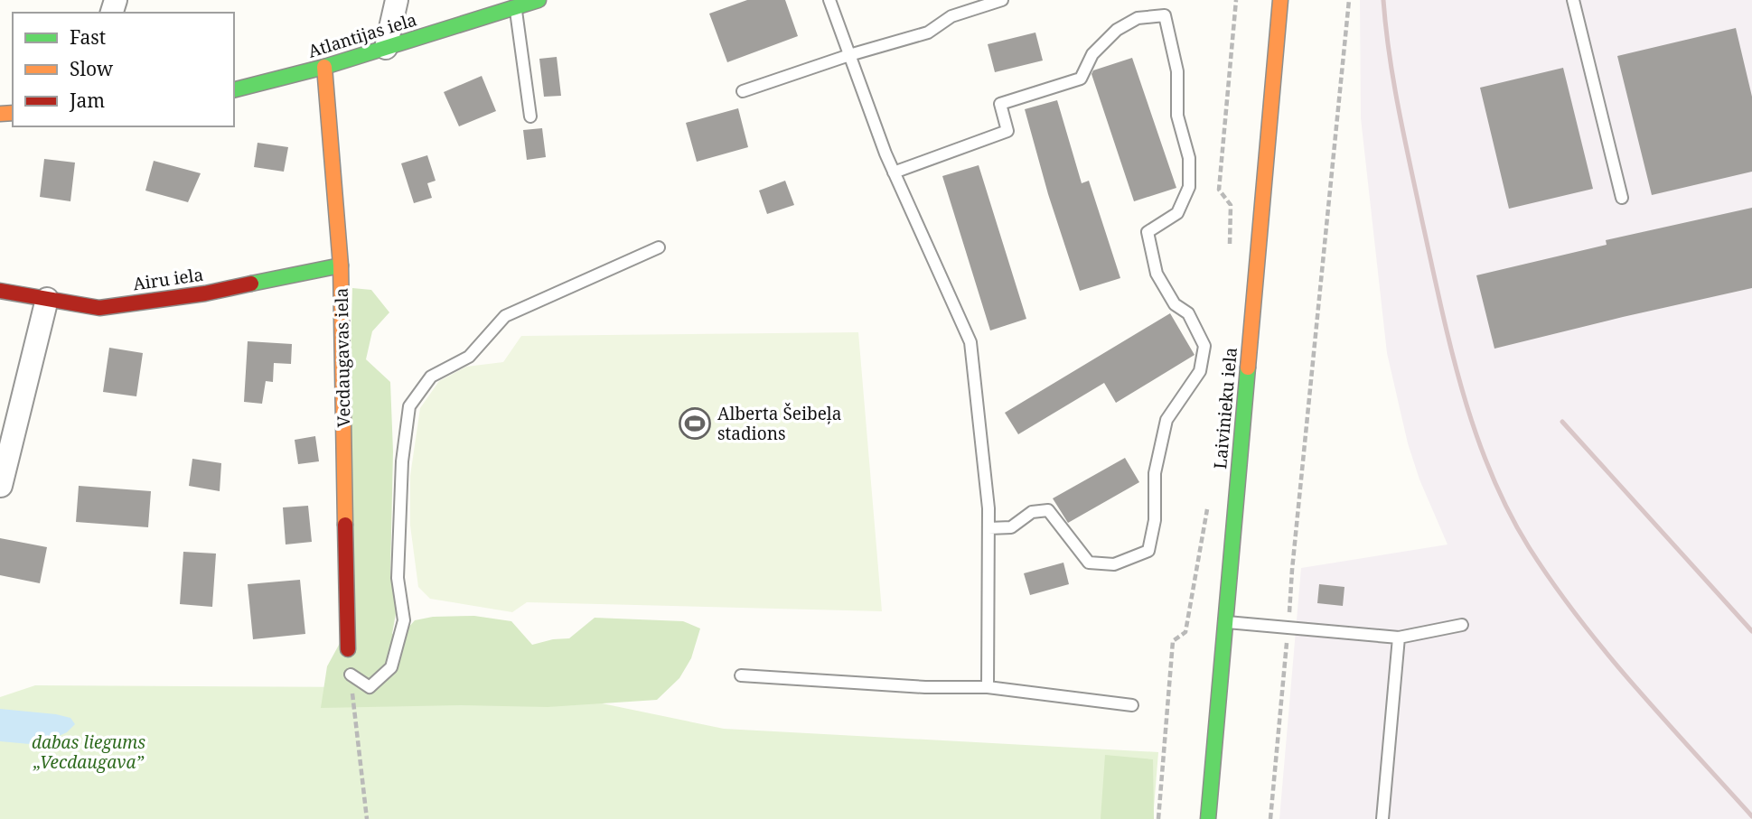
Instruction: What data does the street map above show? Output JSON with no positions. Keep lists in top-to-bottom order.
{
  "streets": {
    "street": [
      "Atlantijas iela",
      "Airu iela",
      "Vecdaugavas iela",
      "Laivinieku iela"
    ]
  },
  "crossings": [
    ["Atlantijas iela", "Vecdaugavas iela"],
    ["Airu iela", "Vecdaugavas iela"]
  ],
  "parks": ["dabas liegums „Vecdaugava”"],
  "places": {
    "sports": ["Alberta Šeibeļa stadions"]
  },
  "legend": ["Fast", "Slow", "Jam"]
}
